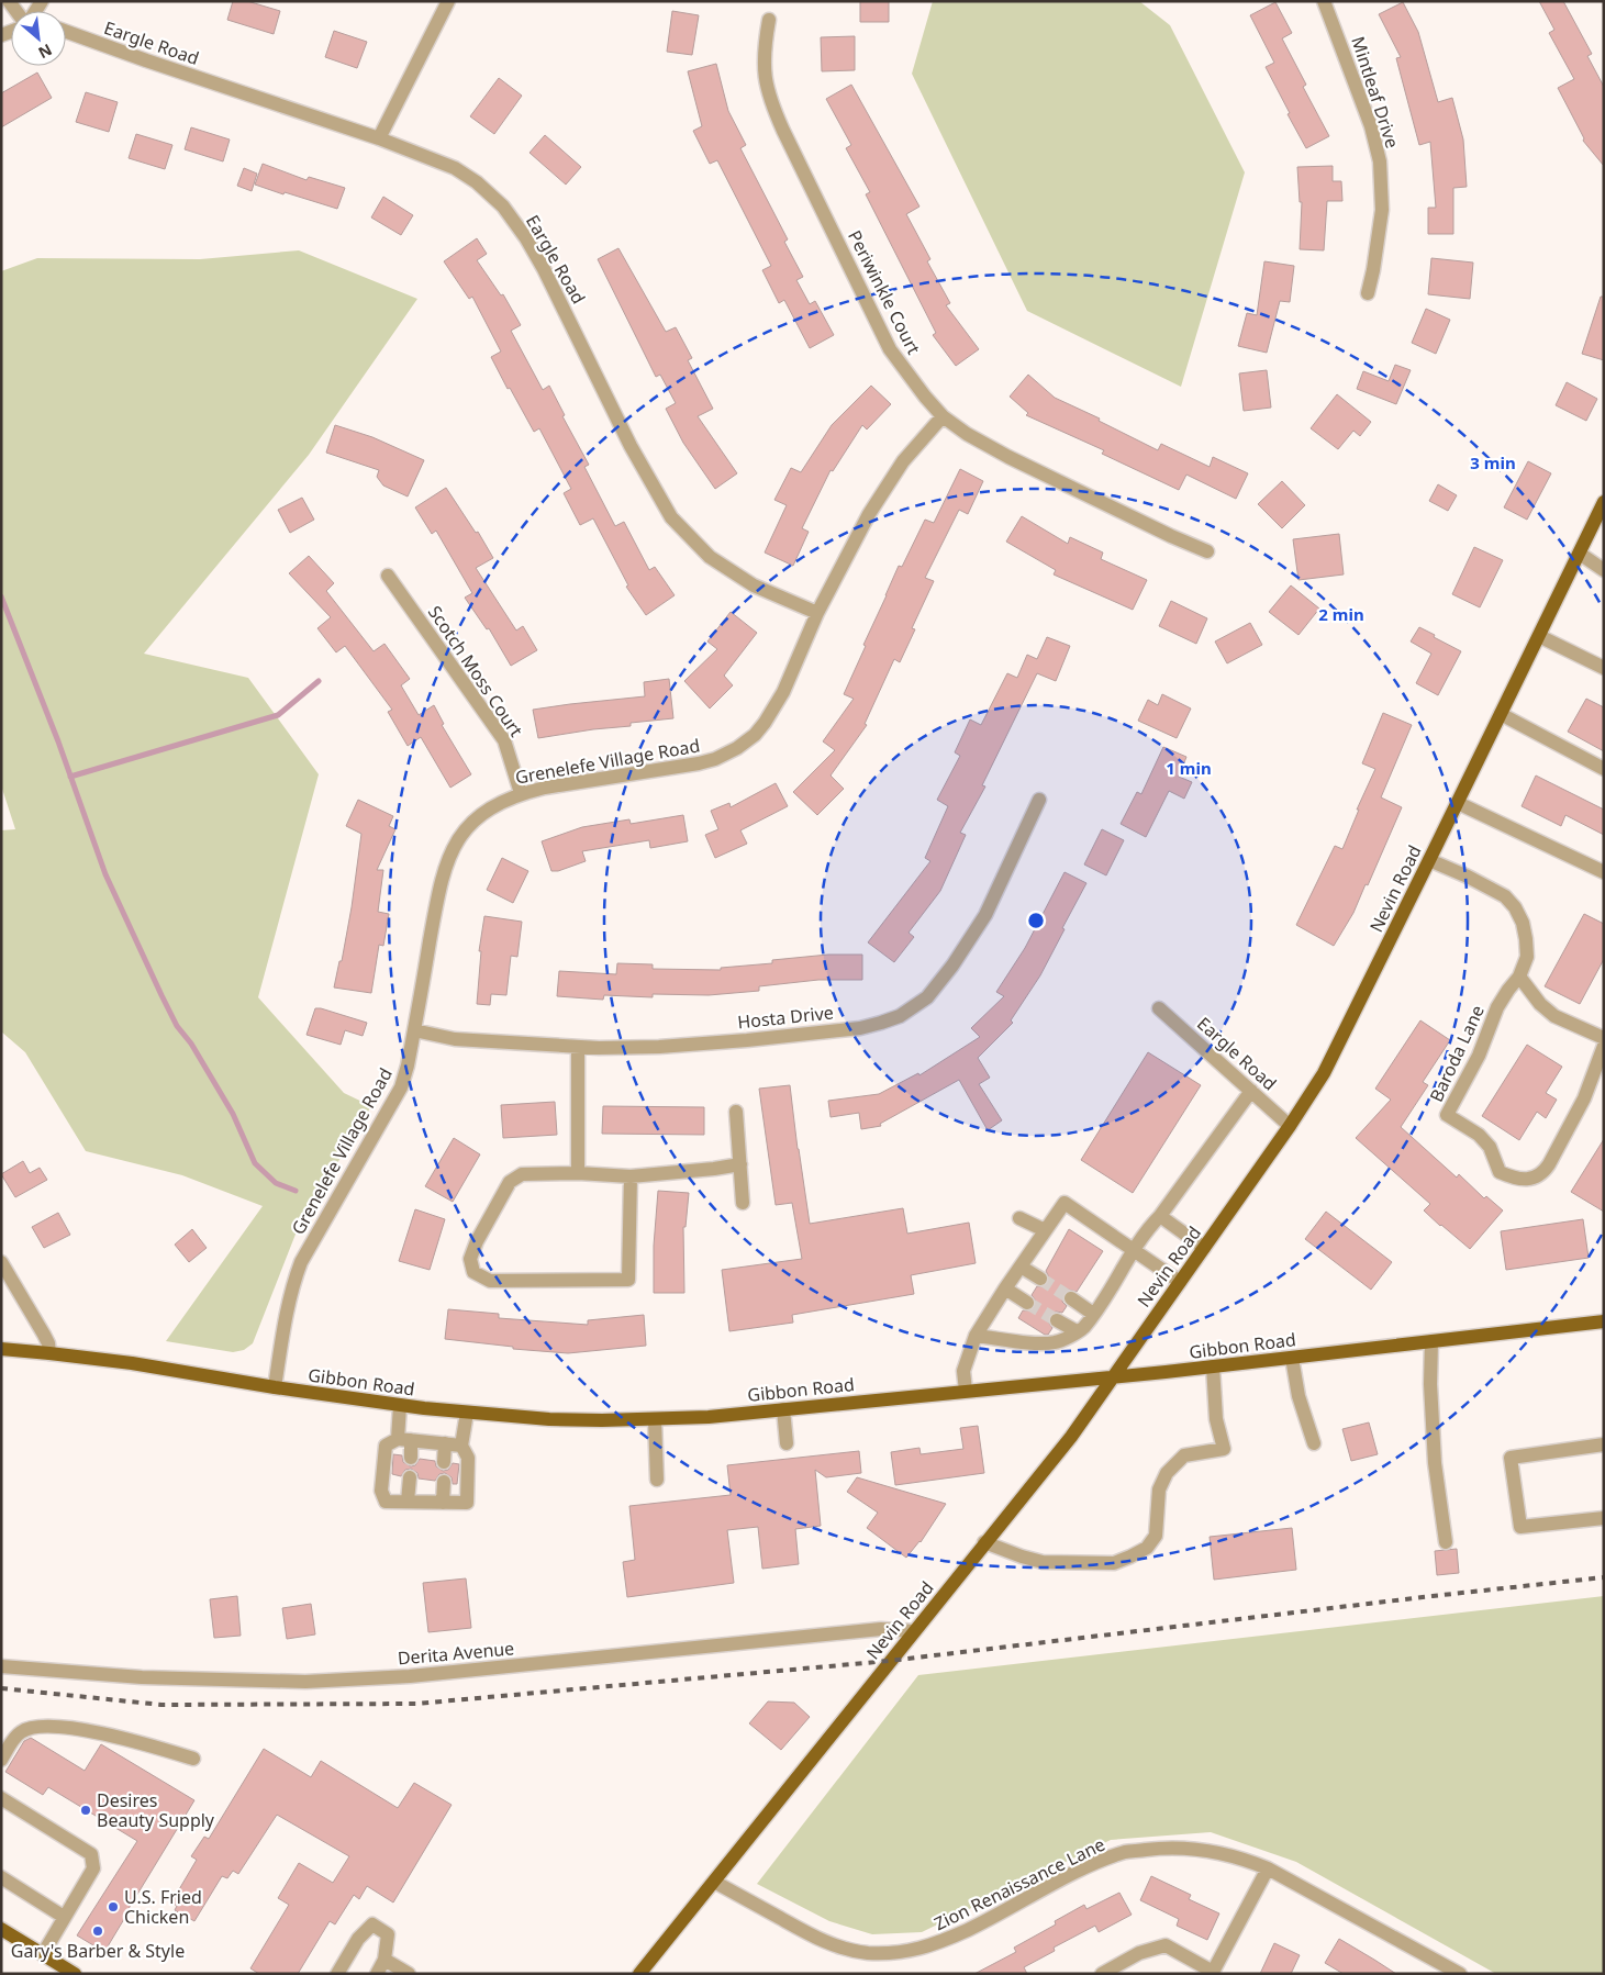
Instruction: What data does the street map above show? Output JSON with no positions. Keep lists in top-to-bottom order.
{
  "streets": {
    "main road": ["Nevin Road", "Gibbon Road"],
    "street": [
      "Eargle Road",
      "Mintleaf Drive",
      "Periwinkle Court",
      "Scotch Moss Court",
      "Grenelefe Village Road",
      "Hosta Drive",
      "Baroda Lane",
      "Derita Avenue",
      "Zion Renaissance Lane"
    ]
  },
  "crossings": [
    ["Eargle Road", "Grenelefe Village Road"],
    ["Eargle Road", "Nevin Road"],
    ["Periwinkle Court", "Grenelefe Village Road"],
    ["Scotch Moss Court", "Grenelefe Village Road"],
    ["Grenelefe Village Road", "Hosta Drive"],
    ["Grenelefe Village Road", "Gibbon Road"],
    ["Nevin Road", "Baroda Lane"],
    ["Nevin Road", "Gibbon Road"],
    ["Nevin Road", "Derita Avenue"],
    ["Nevin Road", "Zion Renaissance Lane"]
  ],
  "places": ["Desires Beauty Supply", "U.S. Fried Chicken", "Gary's Barber & Style"],
  "north": "bottom right",
  "rings": ["3 min", "2 min", "1 min"]
}
